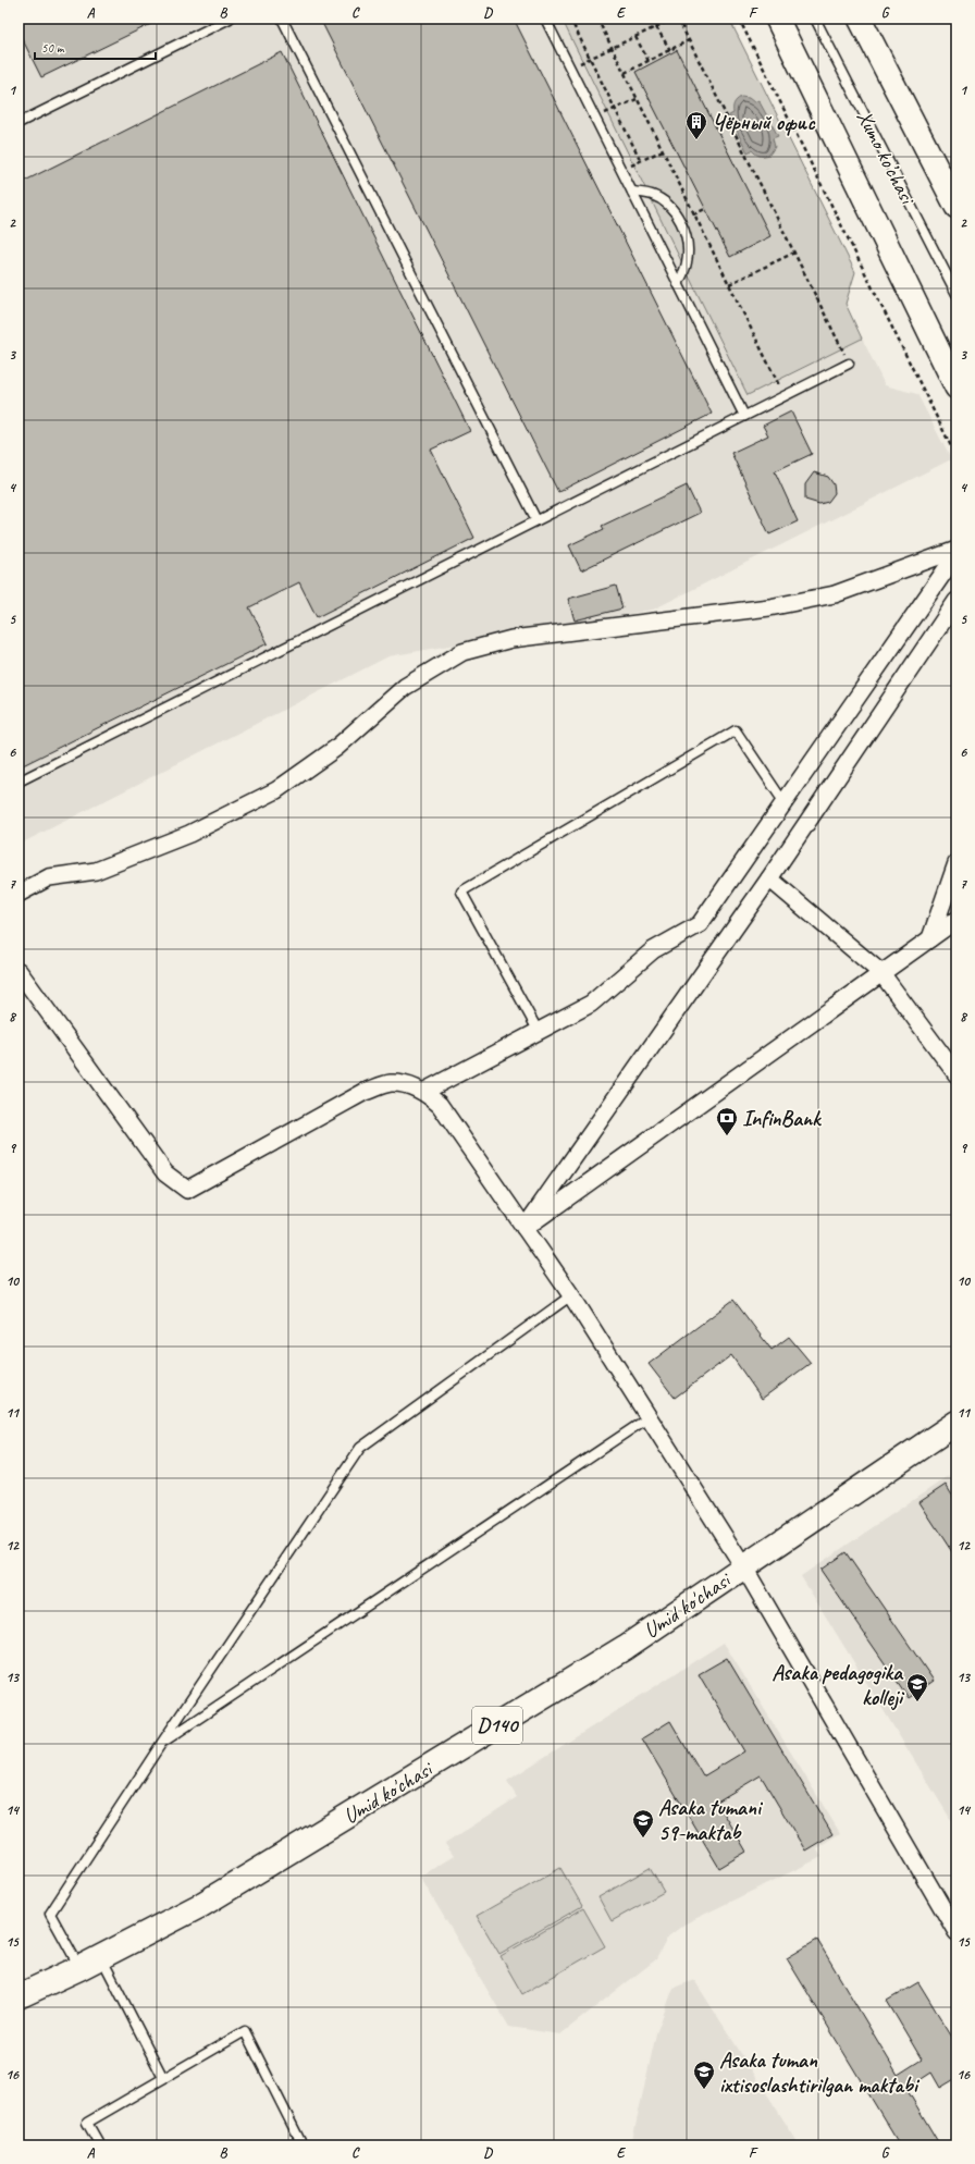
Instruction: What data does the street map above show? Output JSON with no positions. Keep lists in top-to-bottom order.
{
  "streets": {
    "main road": ["Xumo ko’chasi", "Umid ko'chasi", "D140"]
  },
  "places": {
    "building": ["Чёрный офис"],
    "bank": ["InfinBank"],
    "school or university": ["Asaka pedagogika kolleji", "Asaka tumani 59-maktab", "Asaka tuman ixtisoslashtirilgan maktabi"]
  },
  "scale_bar": "50 m",
  "grid": {
    "columns": [
      "A",
      "B",
      "C",
      "D",
      "E",
      "F",
      "G"
    ],
    "rows": [
      "1",
      "2",
      "3",
      "4",
      "5",
      "6",
      "7",
      "8",
      "9",
      "10",
      "11",
      "12",
      "13",
      "14",
      "15",
      "16"
    ]
  }
}
